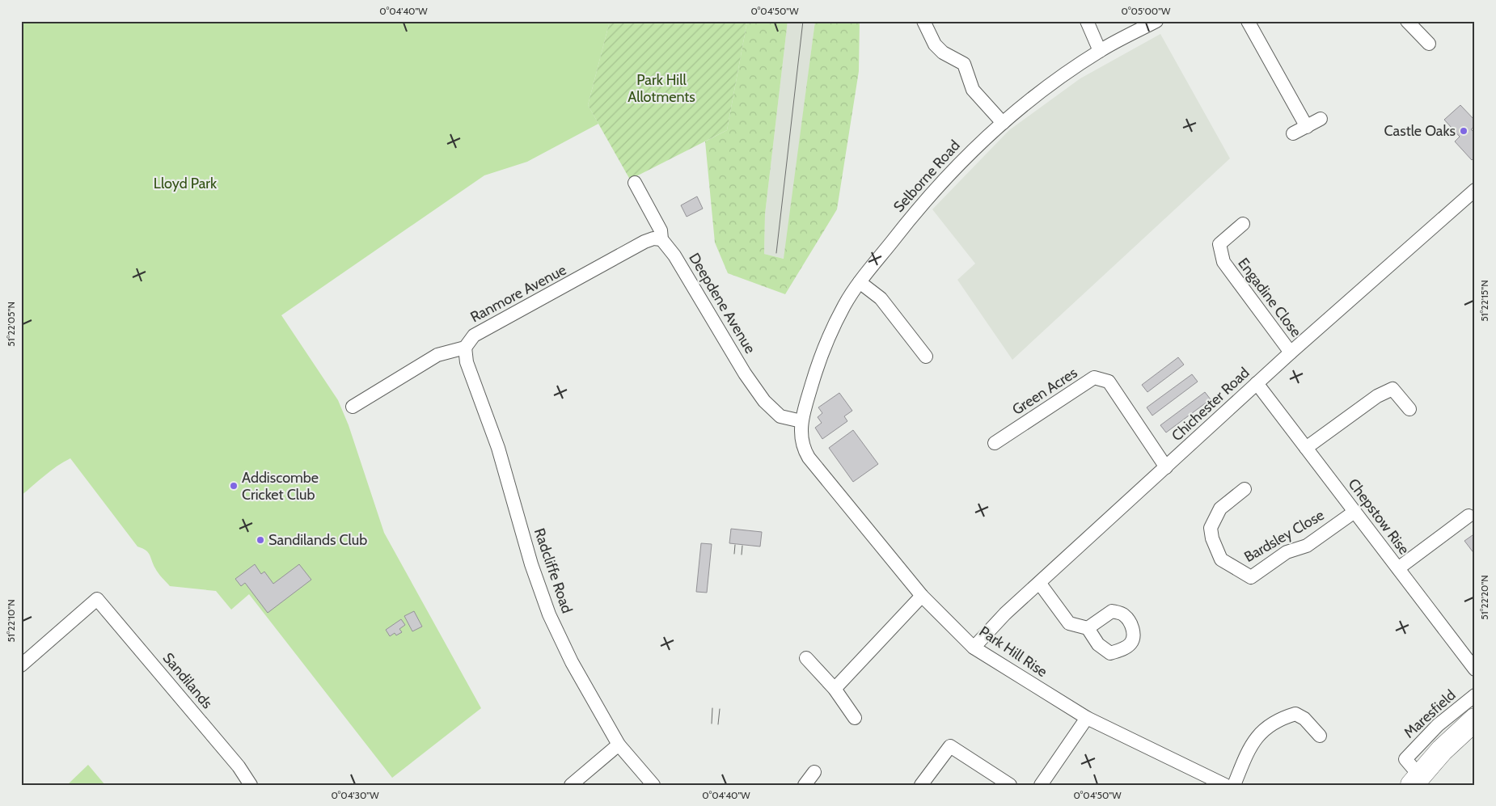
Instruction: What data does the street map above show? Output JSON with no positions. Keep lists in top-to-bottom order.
{
  "streets": {
    "street": [
      "Selborne Road",
      "Ranmore Avenue",
      "Engadine Close",
      "Deepdene Avenue",
      "Green Acres",
      "Chichester Road",
      "Chepstow Rise",
      "Bardsley Close",
      "Radcliffe Road",
      "Park Hill Rise",
      "Sandilands",
      "Maresfield"
    ]
  },
  "crossings": [
    ["Selborne Road", "Deepdene Avenue"],
    ["Selborne Road", "Park Hill Rise"],
    ["Ranmore Avenue", "Deepdene Avenue"],
    ["Ranmore Avenue", "Radcliffe Road"],
    ["Engadine Close", "Chichester Road"],
    ["Deepdene Avenue", "Park Hill Rise"],
    ["Green Acres", "Chichester Road"],
    ["Chichester Road", "Chepstow Rise"],
    ["Chichester Road", "Park Hill Rise"],
    ["Chepstow Rise", "Bardsley Close"]
  ],
  "parks": ["Park Hill Allotments", "Lloyd Park"],
  "places": ["Castle Oaks", "Addiscombe Cricket Club", "Sandilands Club"],
  "coordinates": [
    "0°04'40\"W",
    "0°04'50\"W",
    "0°05'00\"W",
    "51°22'15\"N",
    "51°22'05\"N",
    "51°22'20\"N",
    "51°22'10\"N",
    "0°04'30\"W"
  ]
}
